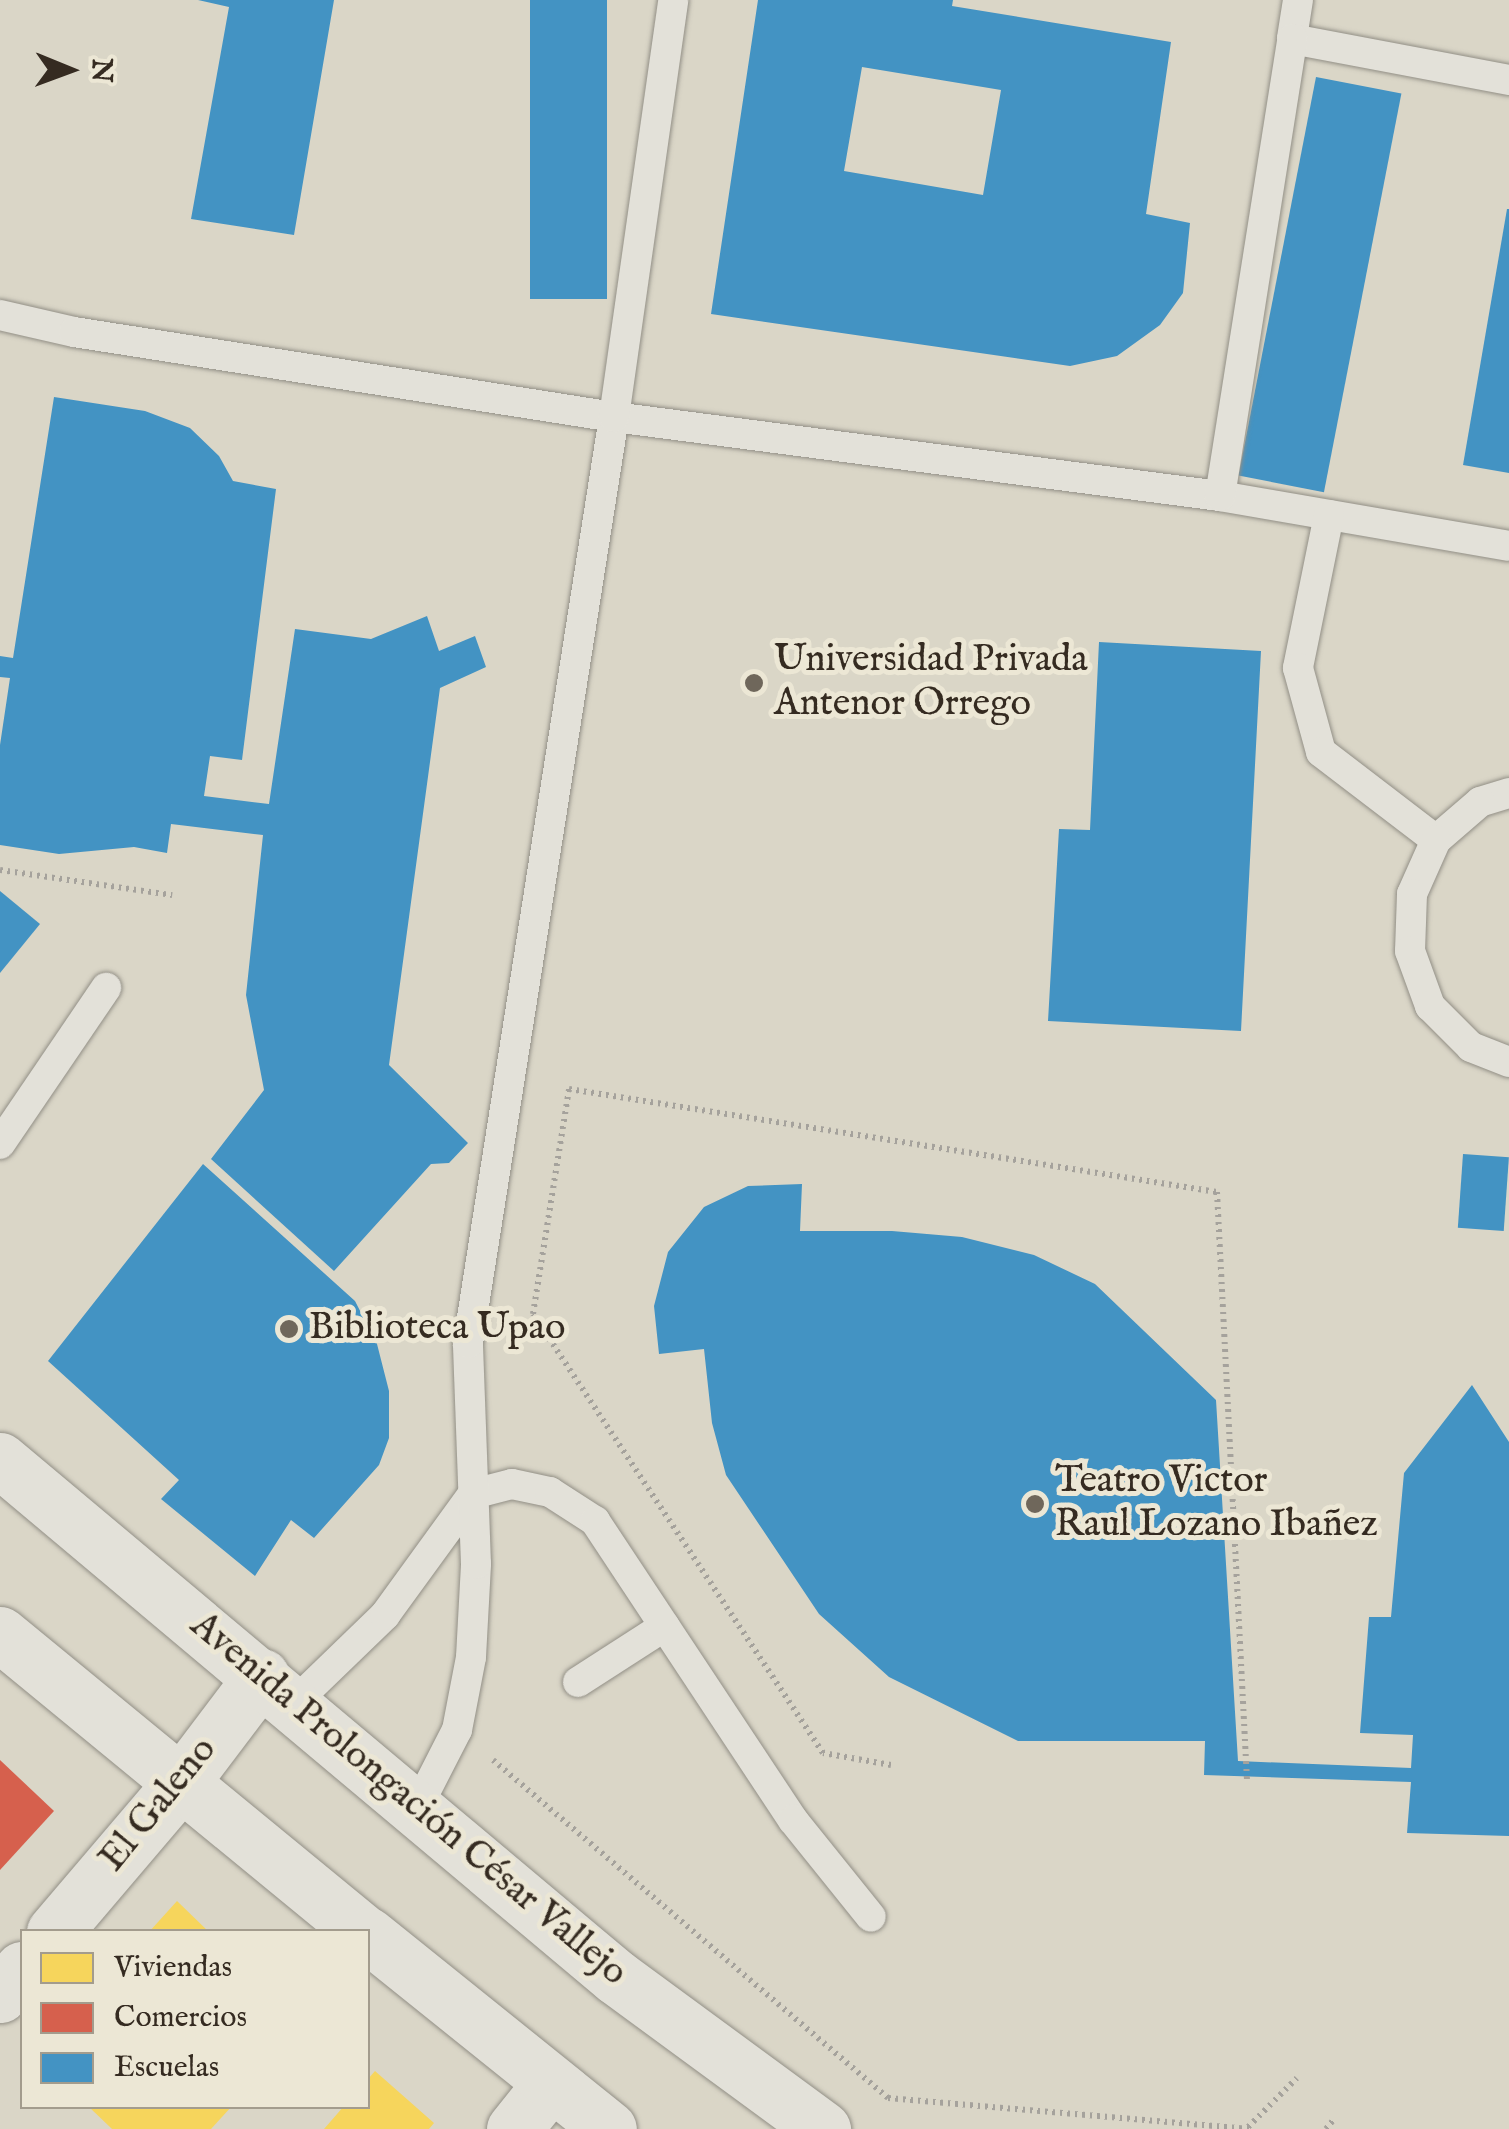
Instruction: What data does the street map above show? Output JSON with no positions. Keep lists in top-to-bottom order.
{
  "streets": {
    "main road": ["Avenida Prolongación César Vallejo", "El Galeno"]
  },
  "crossings": [
    ["Avenida Prolongación César Vallejo", "El Galeno"]
  ],
  "places": ["Universidad Privada Antenor Orrego", "Biblioteca Upao", "Teatro Victor Raul Lozano Ibañez"],
  "legend": ["Viviendas", "Comercios", "Escuelas"],
  "north": "right"
}
